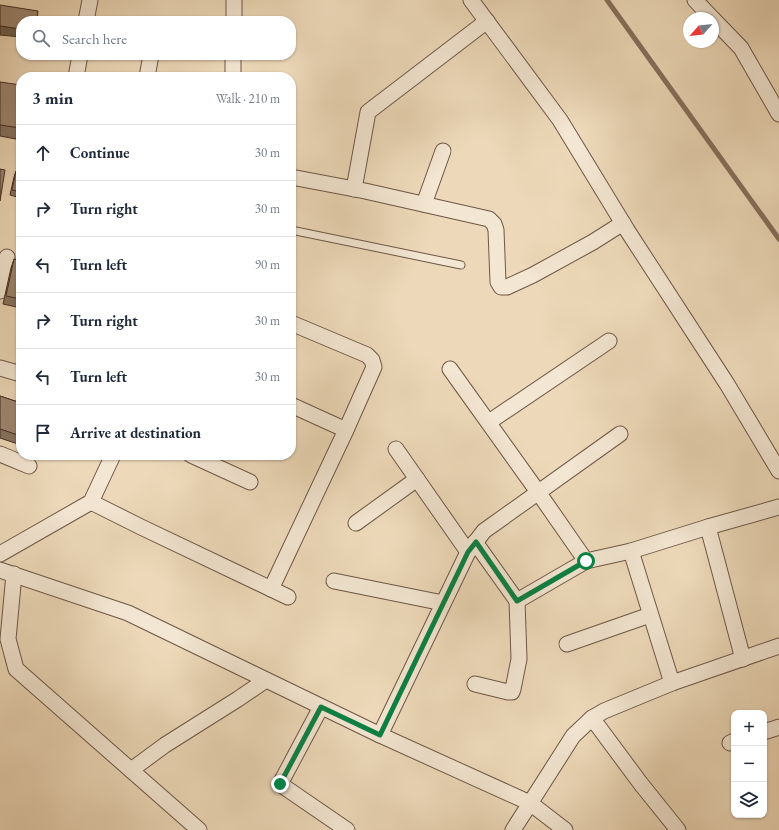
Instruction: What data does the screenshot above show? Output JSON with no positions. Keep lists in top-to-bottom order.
{
  "north": "bottom left",
  "page": {
    "search": "Search here",
    "heading": ["3 min", "Walk · 210 m"],
    "list": [
      ["Continue", "30 m"],
      ["Turn right", "30 m"],
      ["Turn left", "90 m"],
      ["Turn right", "30 m"],
      ["Turn left", "30 m"],
      "Arrive at destination"
    ],
    "map_buttons": ["+", "−"]
  }
}
